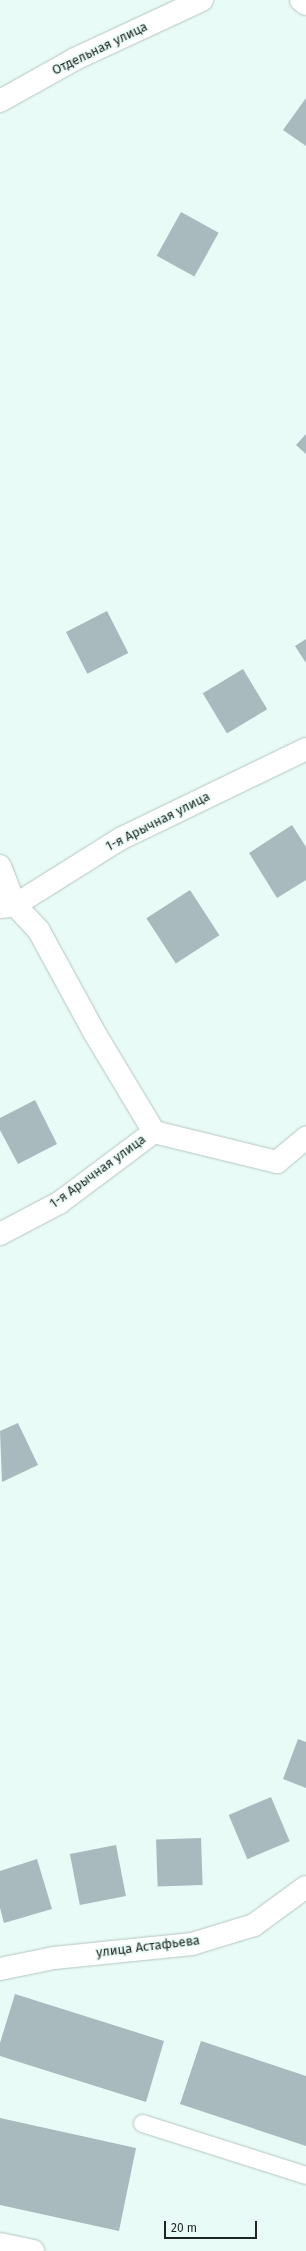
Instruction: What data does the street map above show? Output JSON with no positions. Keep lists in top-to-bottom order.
{
  "streets": {
    "street": ["Отдельная улица", "1-я Арычная улица", "улица Астафьева"]
  },
  "scale_bar": "20 m"
}
